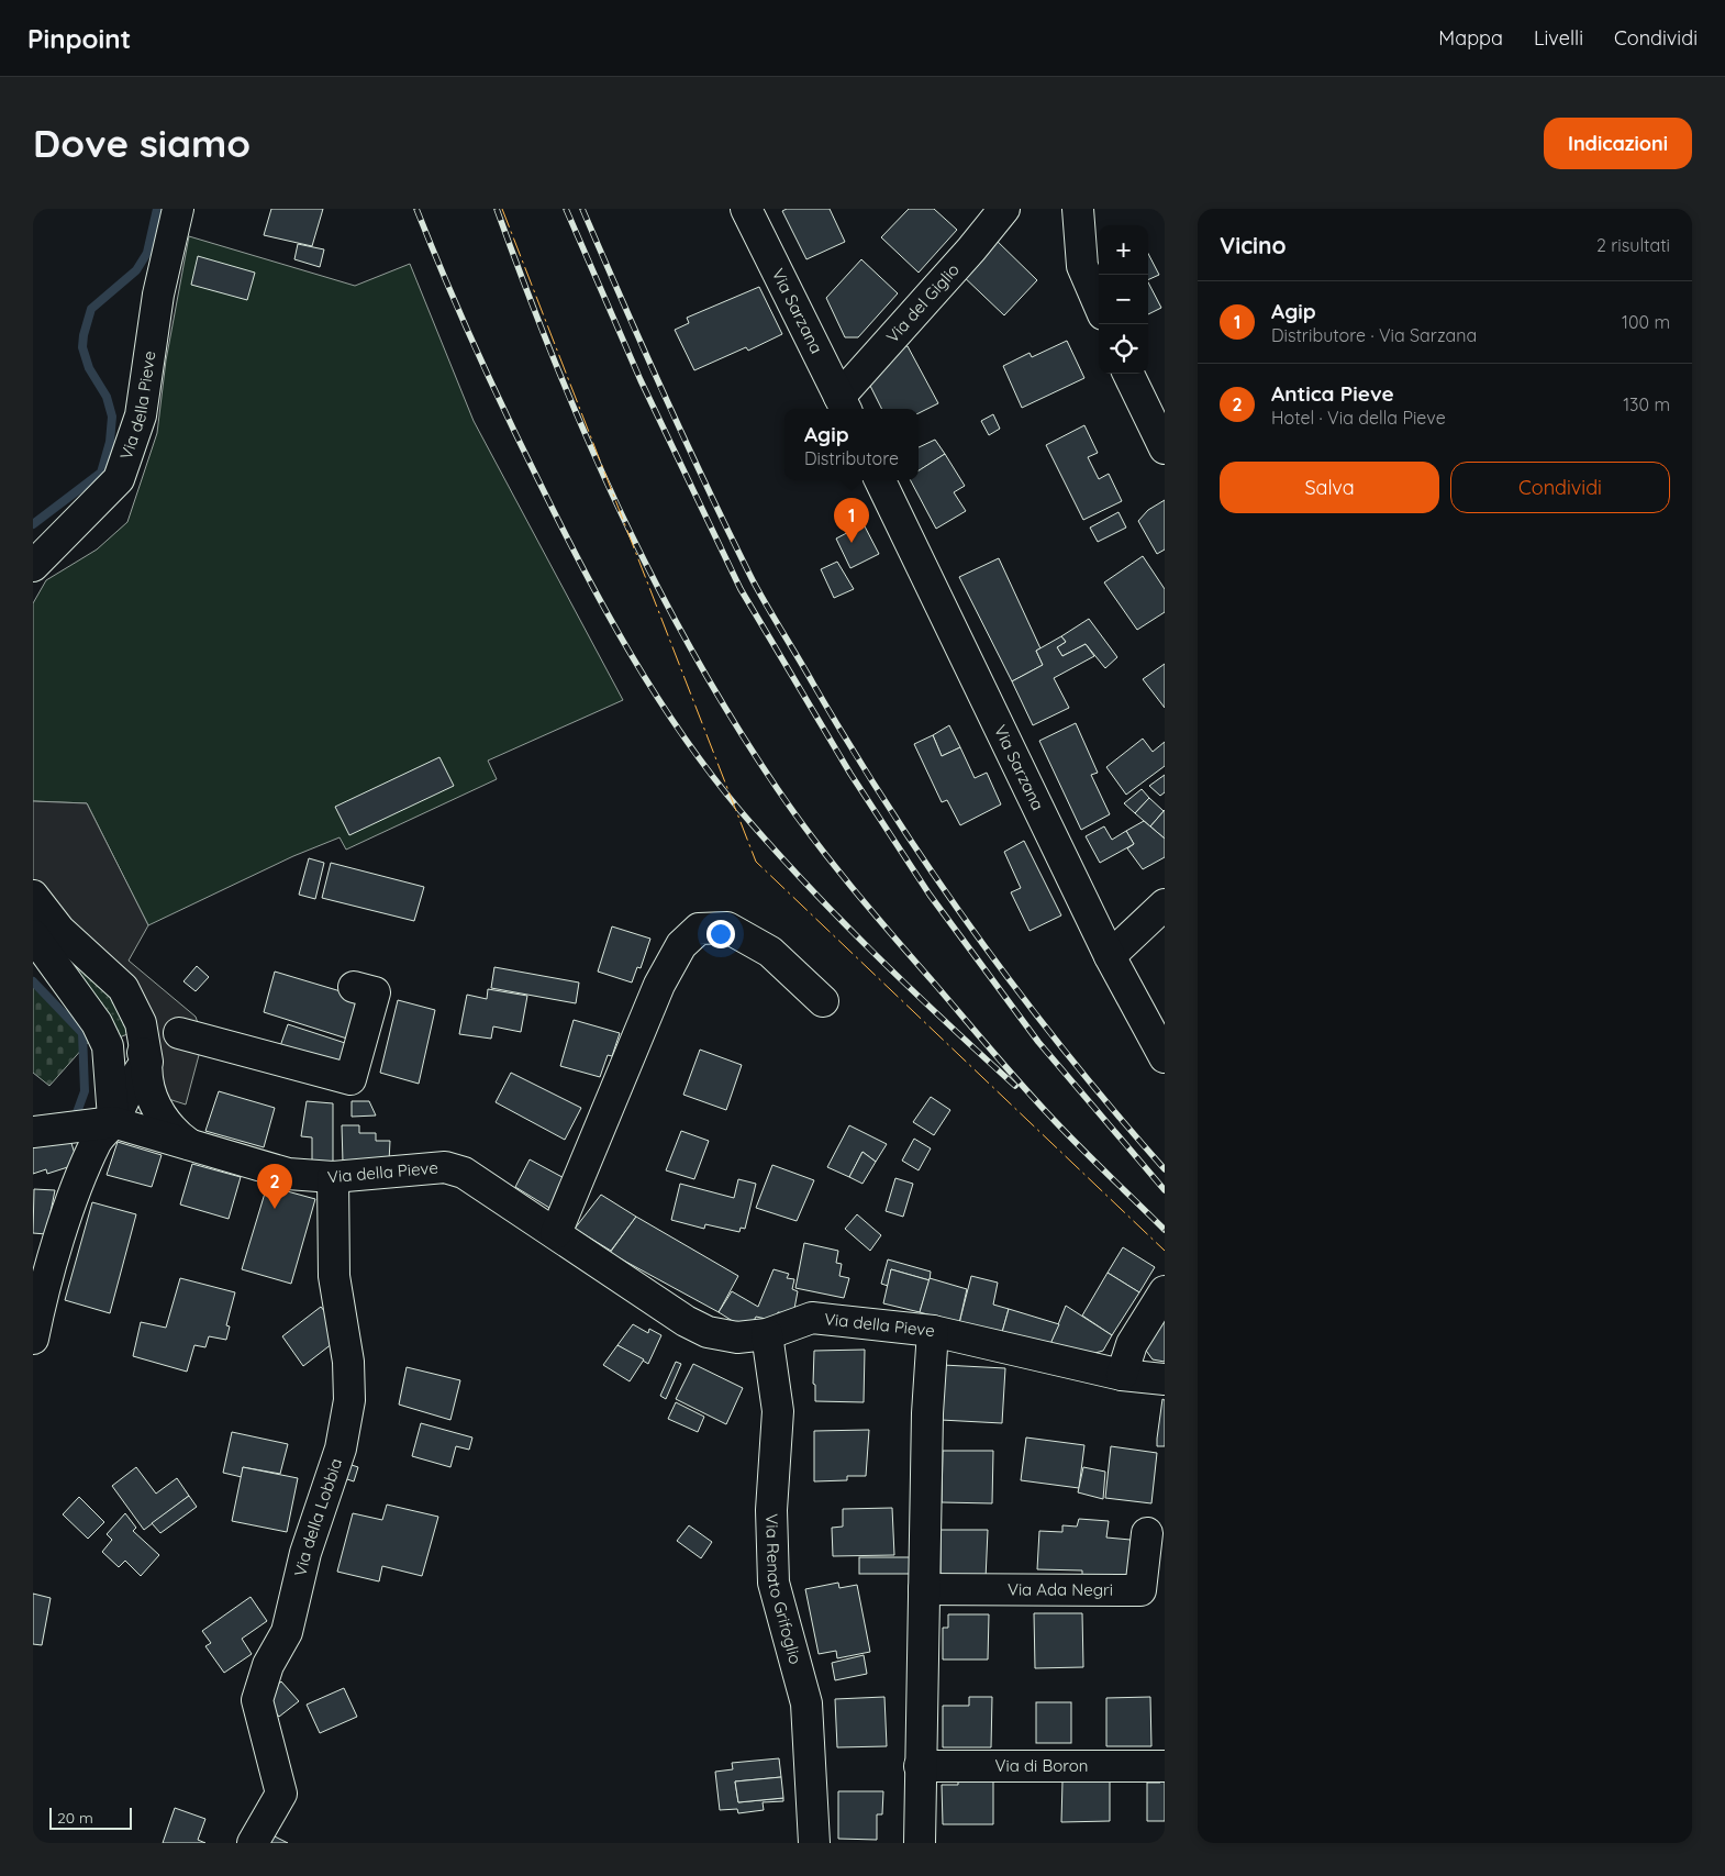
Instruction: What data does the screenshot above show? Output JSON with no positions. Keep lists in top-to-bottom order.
{
  "streets": {
    "street": [
      "Via del Giglio",
      "Via Sarzana",
      "Via della Pieve",
      "Via della Lobbia",
      "Via Renato Grifoglio",
      "Via Ada Negri",
      "Via di Boron"
    ]
  },
  "crossings": [
    ["Via del Giglio", "Via Sarzana"],
    ["Via della Pieve", "Via della Lobbia"],
    ["Via della Pieve", "Via Renato Grifoglio"]
  ],
  "scale_bar": "20 m",
  "page": {
    "header": "Pinpoint",
    "nav": ["Mappa", "Livelli", "Condividi"],
    "buttons": [
      "Indicazioni",
      ["Salva", "Condividi"]
    ],
    "title": "Dove siamo",
    "heading": ["Vicino", "2 risultati"],
    "map_buttons": ["+", "−"],
    "list": [
      {
        "mark": "1",
        "name": "Agip",
        "note": "Distributore · Via Sarzana",
        "value": "100 m"
      },
      {
        "mark": "2",
        "name": "Antica Pieve",
        "note": "Hotel · Via della Pieve",
        "value": "130 m"
      }
    ],
    "popup": ["Agip", "Distributore"],
    "pins": ["1", "2"],
    "scale": "20 m"
  }
}
